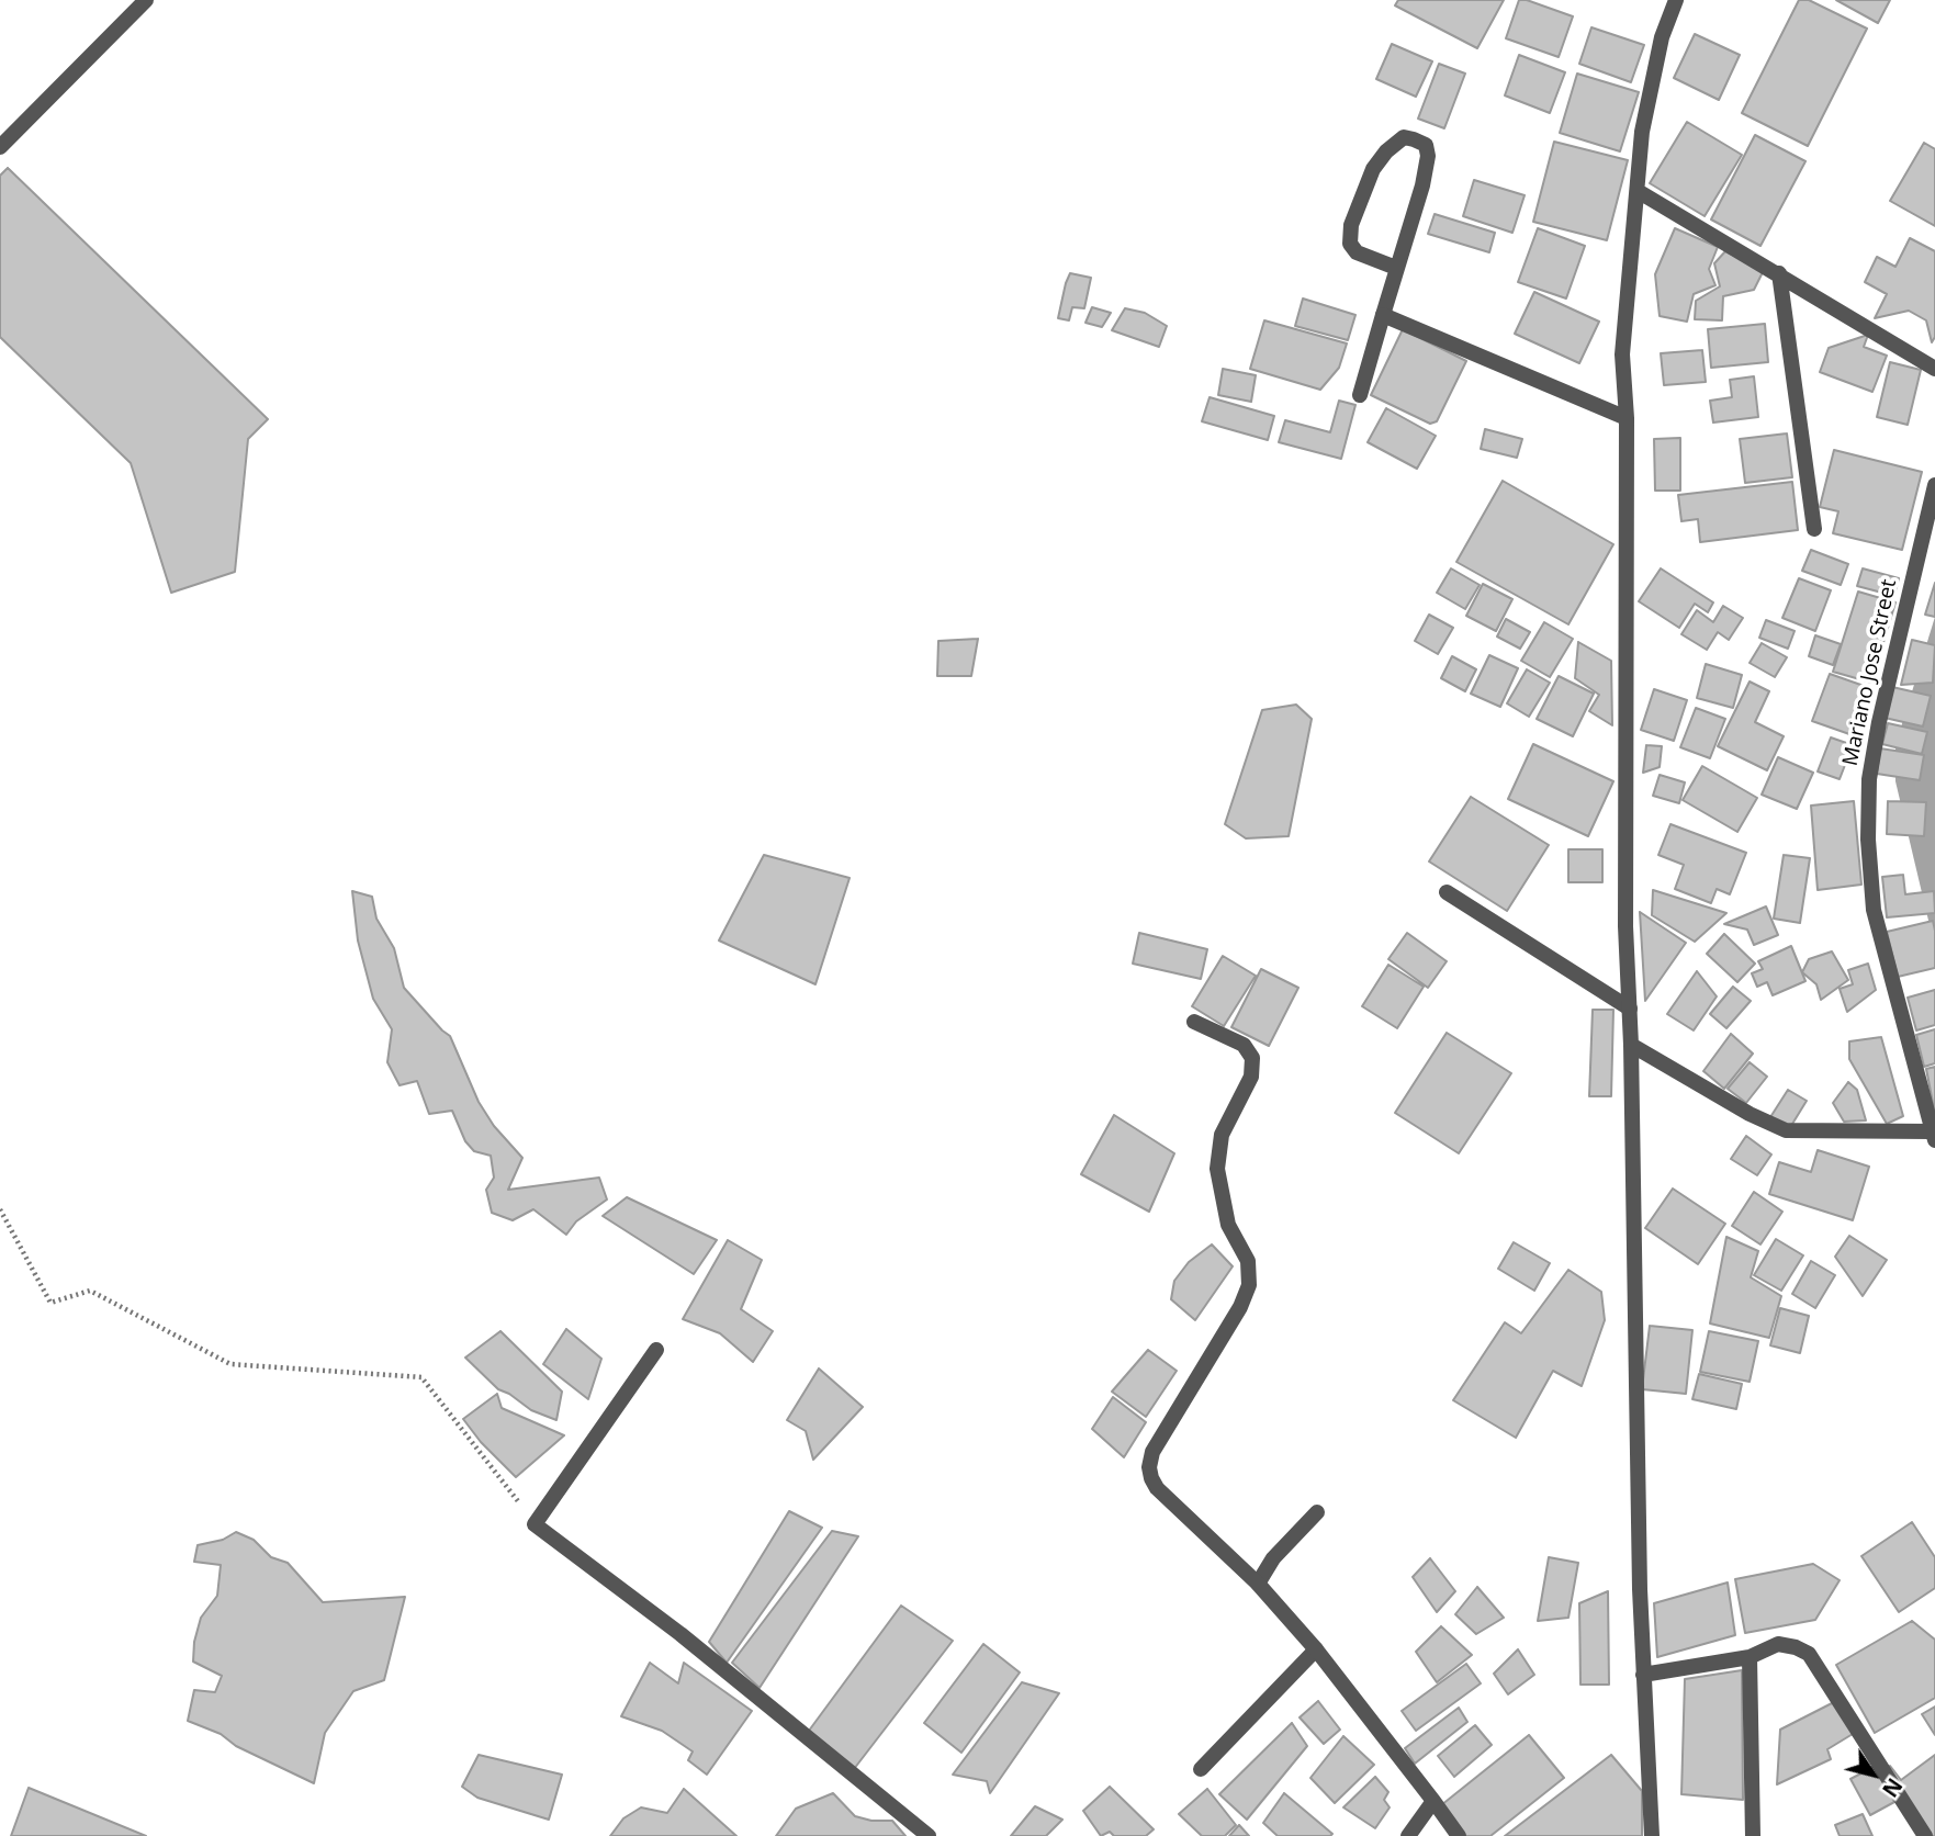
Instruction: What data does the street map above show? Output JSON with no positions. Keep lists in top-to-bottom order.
{
  "streets": {
    "street": ["Mariano Jose Street"]
  },
  "north": "bottom right"
}
